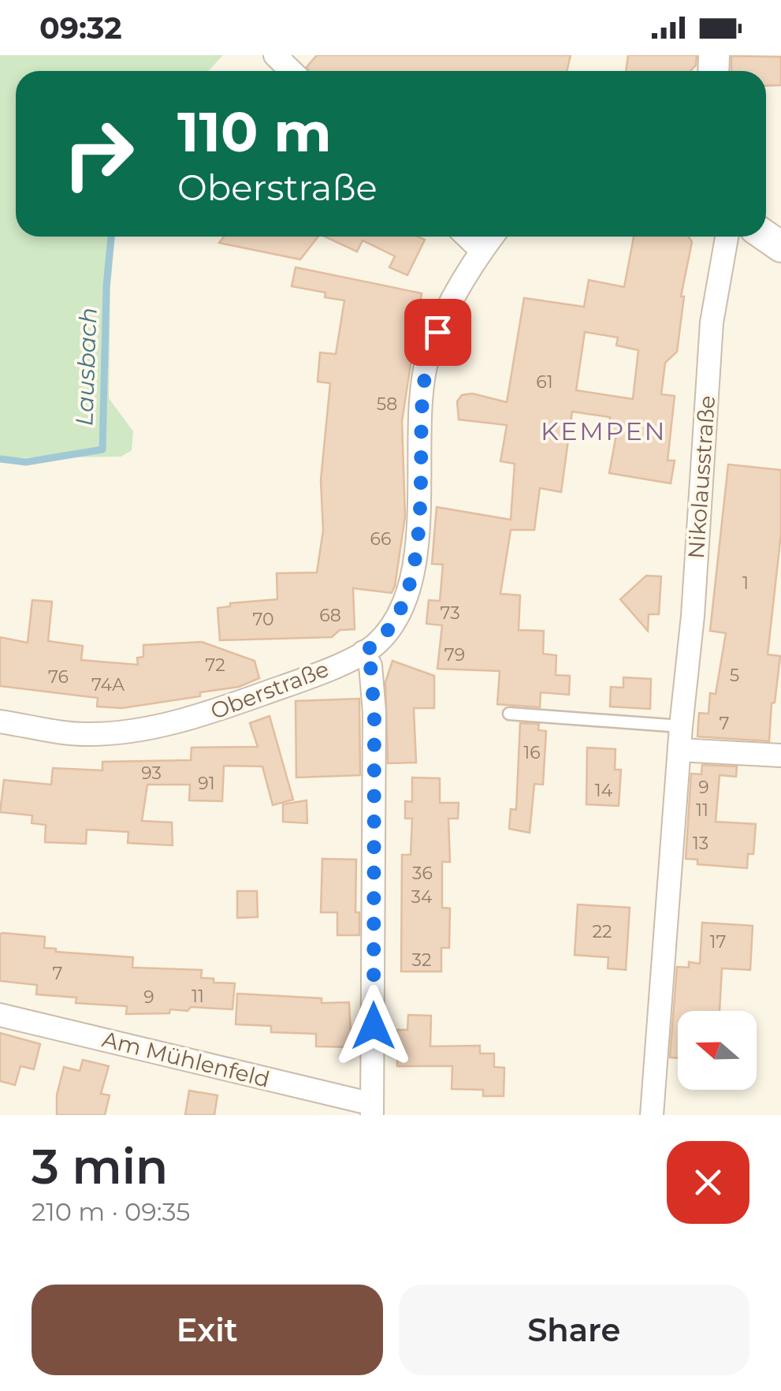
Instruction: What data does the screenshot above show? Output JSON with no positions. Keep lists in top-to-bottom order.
{
  "streets": {
    "street": ["Nikolausstraße", "Oberstraße", "Am Mühlenfeld"]
  },
  "crossings": [
    ["Oberstraße", "Am Mühlenfeld"]
  ],
  "districts": ["KEMPEN"],
  "water": ["Lausbach"],
  "house_numbers": [
    "61",
    "58",
    "66",
    "1",
    "73",
    "68",
    "70",
    "79",
    "72",
    "5",
    "76",
    "74A",
    "7",
    "16",
    "93",
    "91",
    "9",
    "14",
    "11",
    "13",
    "36",
    "34",
    "22",
    "17",
    "32",
    "7",
    "11",
    "9"
  ],
  "north": "left",
  "page": {
    "status": "09:32",
    "turn": ["110 m", "Oberstraße"],
    "heading": ["3 min", "210 m · 09:35"],
    "buttons": ["Exit", "Share"]
  }
}
